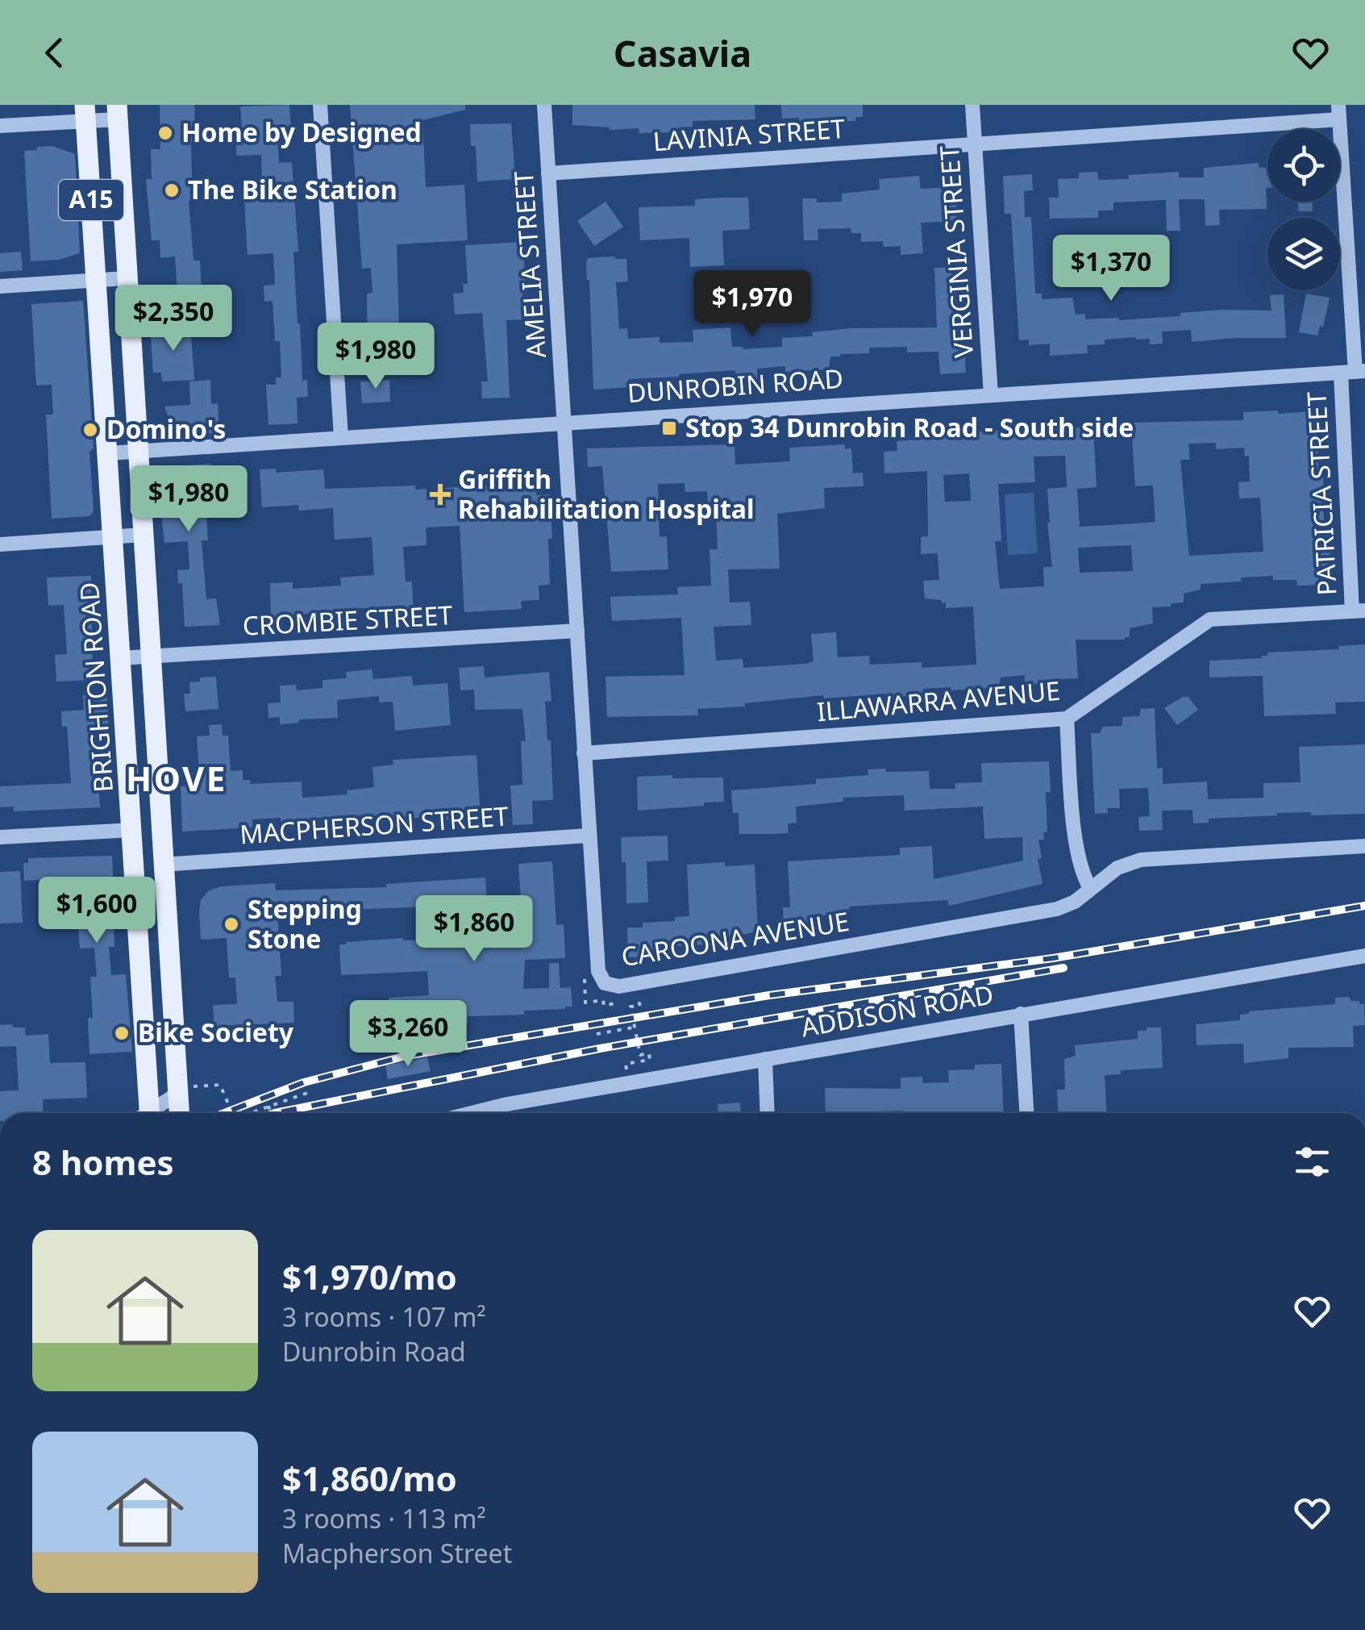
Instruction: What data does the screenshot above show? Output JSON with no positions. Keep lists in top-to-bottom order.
{
  "streets": {
    "main road": ["A15", "BRIGHTON ROAD"],
    "street": [
      "LAVINIA STREET",
      "VERGINIA STREET",
      "AMELIA STREET",
      "DUNROBIN ROAD",
      "PATRICIA STREET",
      "CROMBIE STREET",
      "ILLAWARRA AVENUE",
      "MACPHERSON STREET",
      "CAROONA AVENUE",
      "ADDISON ROAD"
    ]
  },
  "crossings": [
    ["LAVINIA STREET", "VERGINIA STREET"],
    ["LAVINIA STREET", "AMELIA STREET"],
    ["LAVINIA STREET", "PATRICIA STREET"],
    ["VERGINIA STREET", "DUNROBIN ROAD"],
    ["AMELIA STREET", "DUNROBIN ROAD"],
    ["AMELIA STREET", "CAROONA AVENUE"],
    ["DUNROBIN ROAD", "PATRICIA STREET"],
    ["DUNROBIN ROAD", "BRIGHTON ROAD"],
    ["DUNROBIN ROAD", "CAROONA AVENUE"],
    ["PATRICIA STREET", "ILLAWARRA AVENUE"],
    ["CROMBIE STREET", "BRIGHTON ROAD"],
    ["CROMBIE STREET", "CAROONA AVENUE"],
    ["BRIGHTON ROAD", "MACPHERSON STREET"],
    ["ILLAWARRA AVENUE", "CAROONA AVENUE"],
    ["MACPHERSON STREET", "CAROONA AVENUE"]
  ],
  "districts": ["HOVE"],
  "places": {
    "other": [
      "Home by Designed",
      "The Bike Station",
      "Domino's",
      "Stepping Stone",
      "Bike Society"
    ],
    "transit": ["Stop 34 Dunrobin Road - South side"],
    "health": ["Griffith Rehabilitation Hospital"]
  },
  "page": {
    "header": "Casavia",
    "price": [
      "$1,370",
      "$1,970",
      "$2,350",
      "$1,980",
      "$1,980",
      "$1,600",
      "$1,860",
      "$3,260"
    ],
    "heading": "8 homes",
    "list": [
      {
        "name": "$1,970/mo",
        "note": "3 rooms · 107 m² · Dunrobin Road"
      },
      {
        "name": "$1,860/mo",
        "note": "3 rooms · 113 m² · Macpherson Street"
      }
    ]
  }
}
